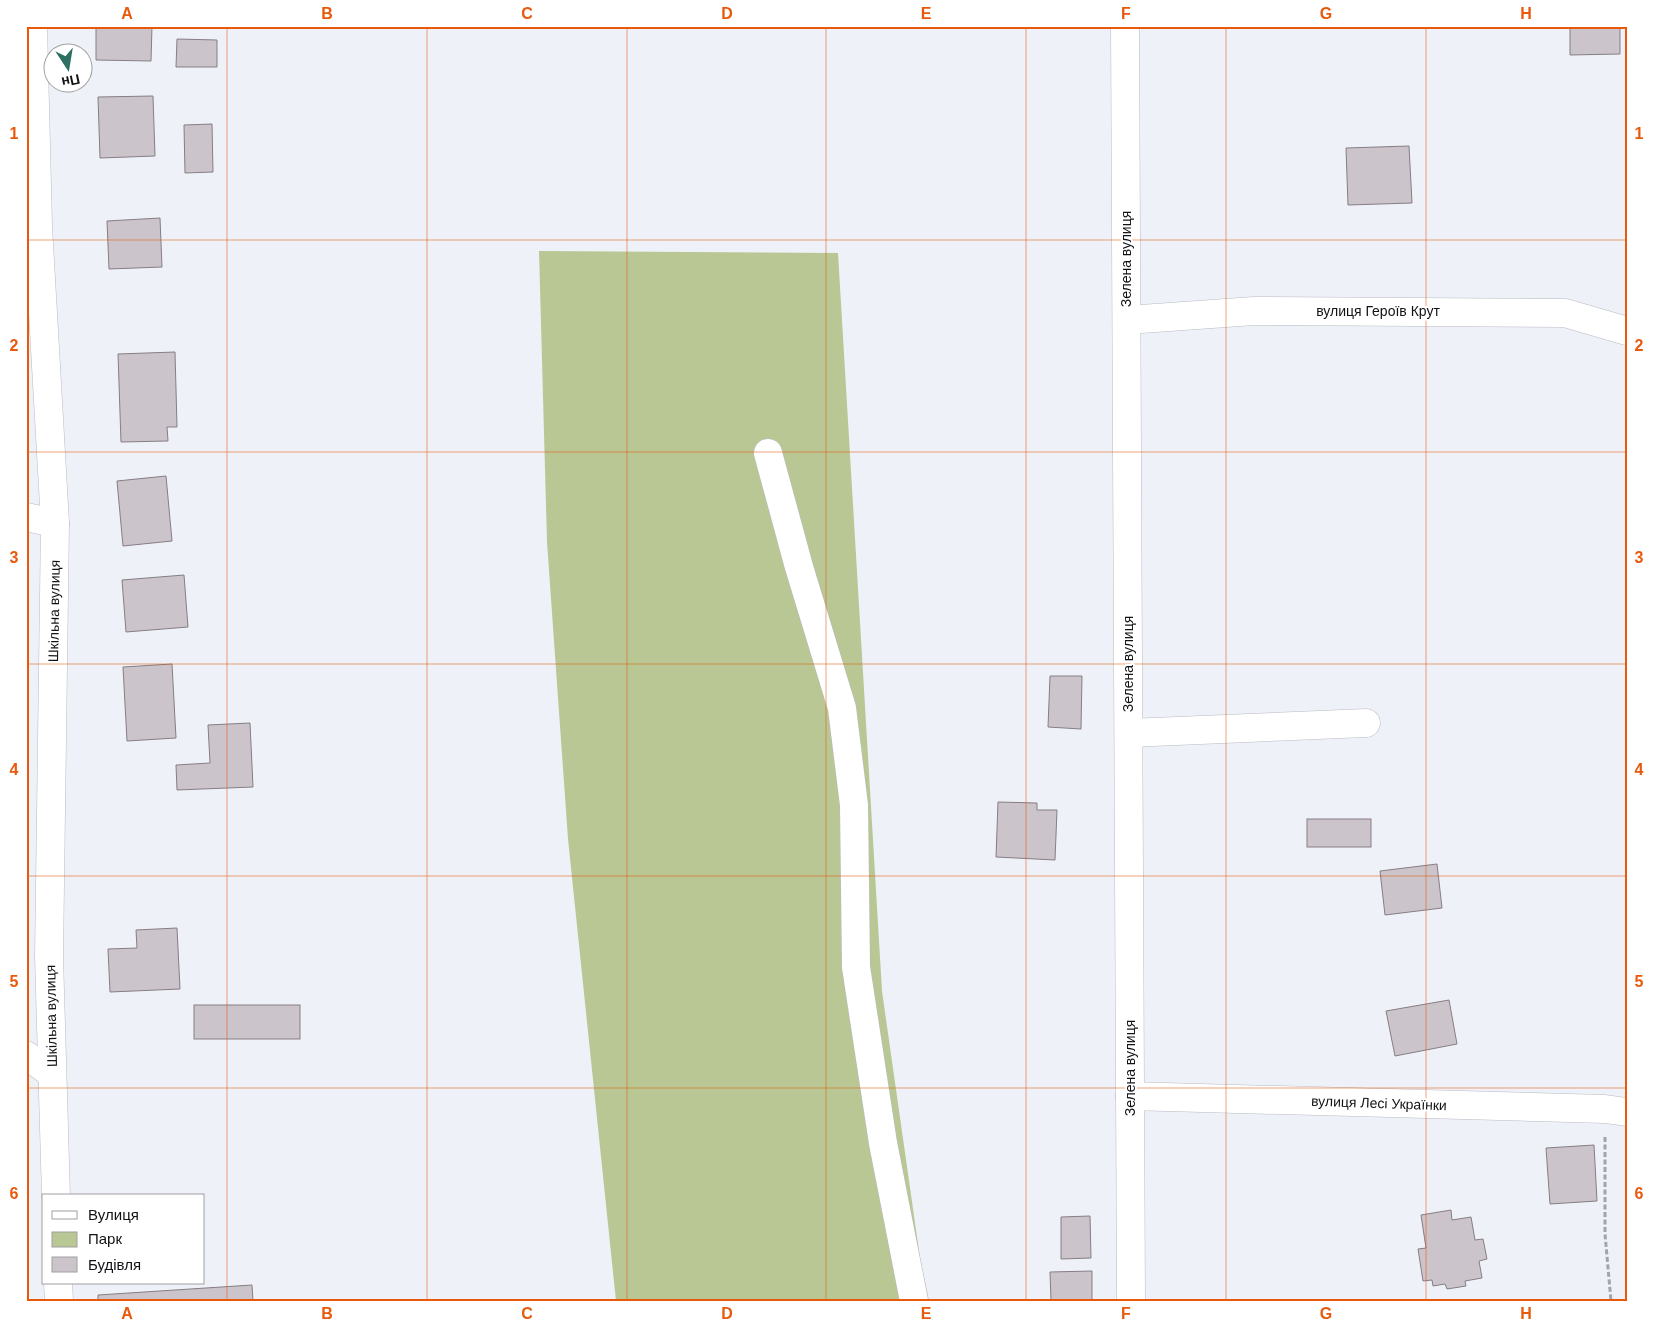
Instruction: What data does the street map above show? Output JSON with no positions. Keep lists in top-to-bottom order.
{
  "streets": {
    "street": [
      "Зелена вулиця",
      "вулиця Героїв Крут",
      "Шкільна вулиця",
      "вулиця Лесі Українки"
    ]
  },
  "crossings": [
    ["Зелена вулиця", "вулиця Героїв Крут"],
    ["Зелена вулиця", "вулиця Лесі Українки"]
  ],
  "legend": ["Вулиця", "Парк", "Будівля"],
  "north": "bottom",
  "grid": {
    "columns": [
      "A",
      "B",
      "C",
      "D",
      "E",
      "F",
      "G",
      "H"
    ],
    "rows": [
      "1",
      "2",
      "3",
      "4",
      "5",
      "6"
    ]
  }
}
